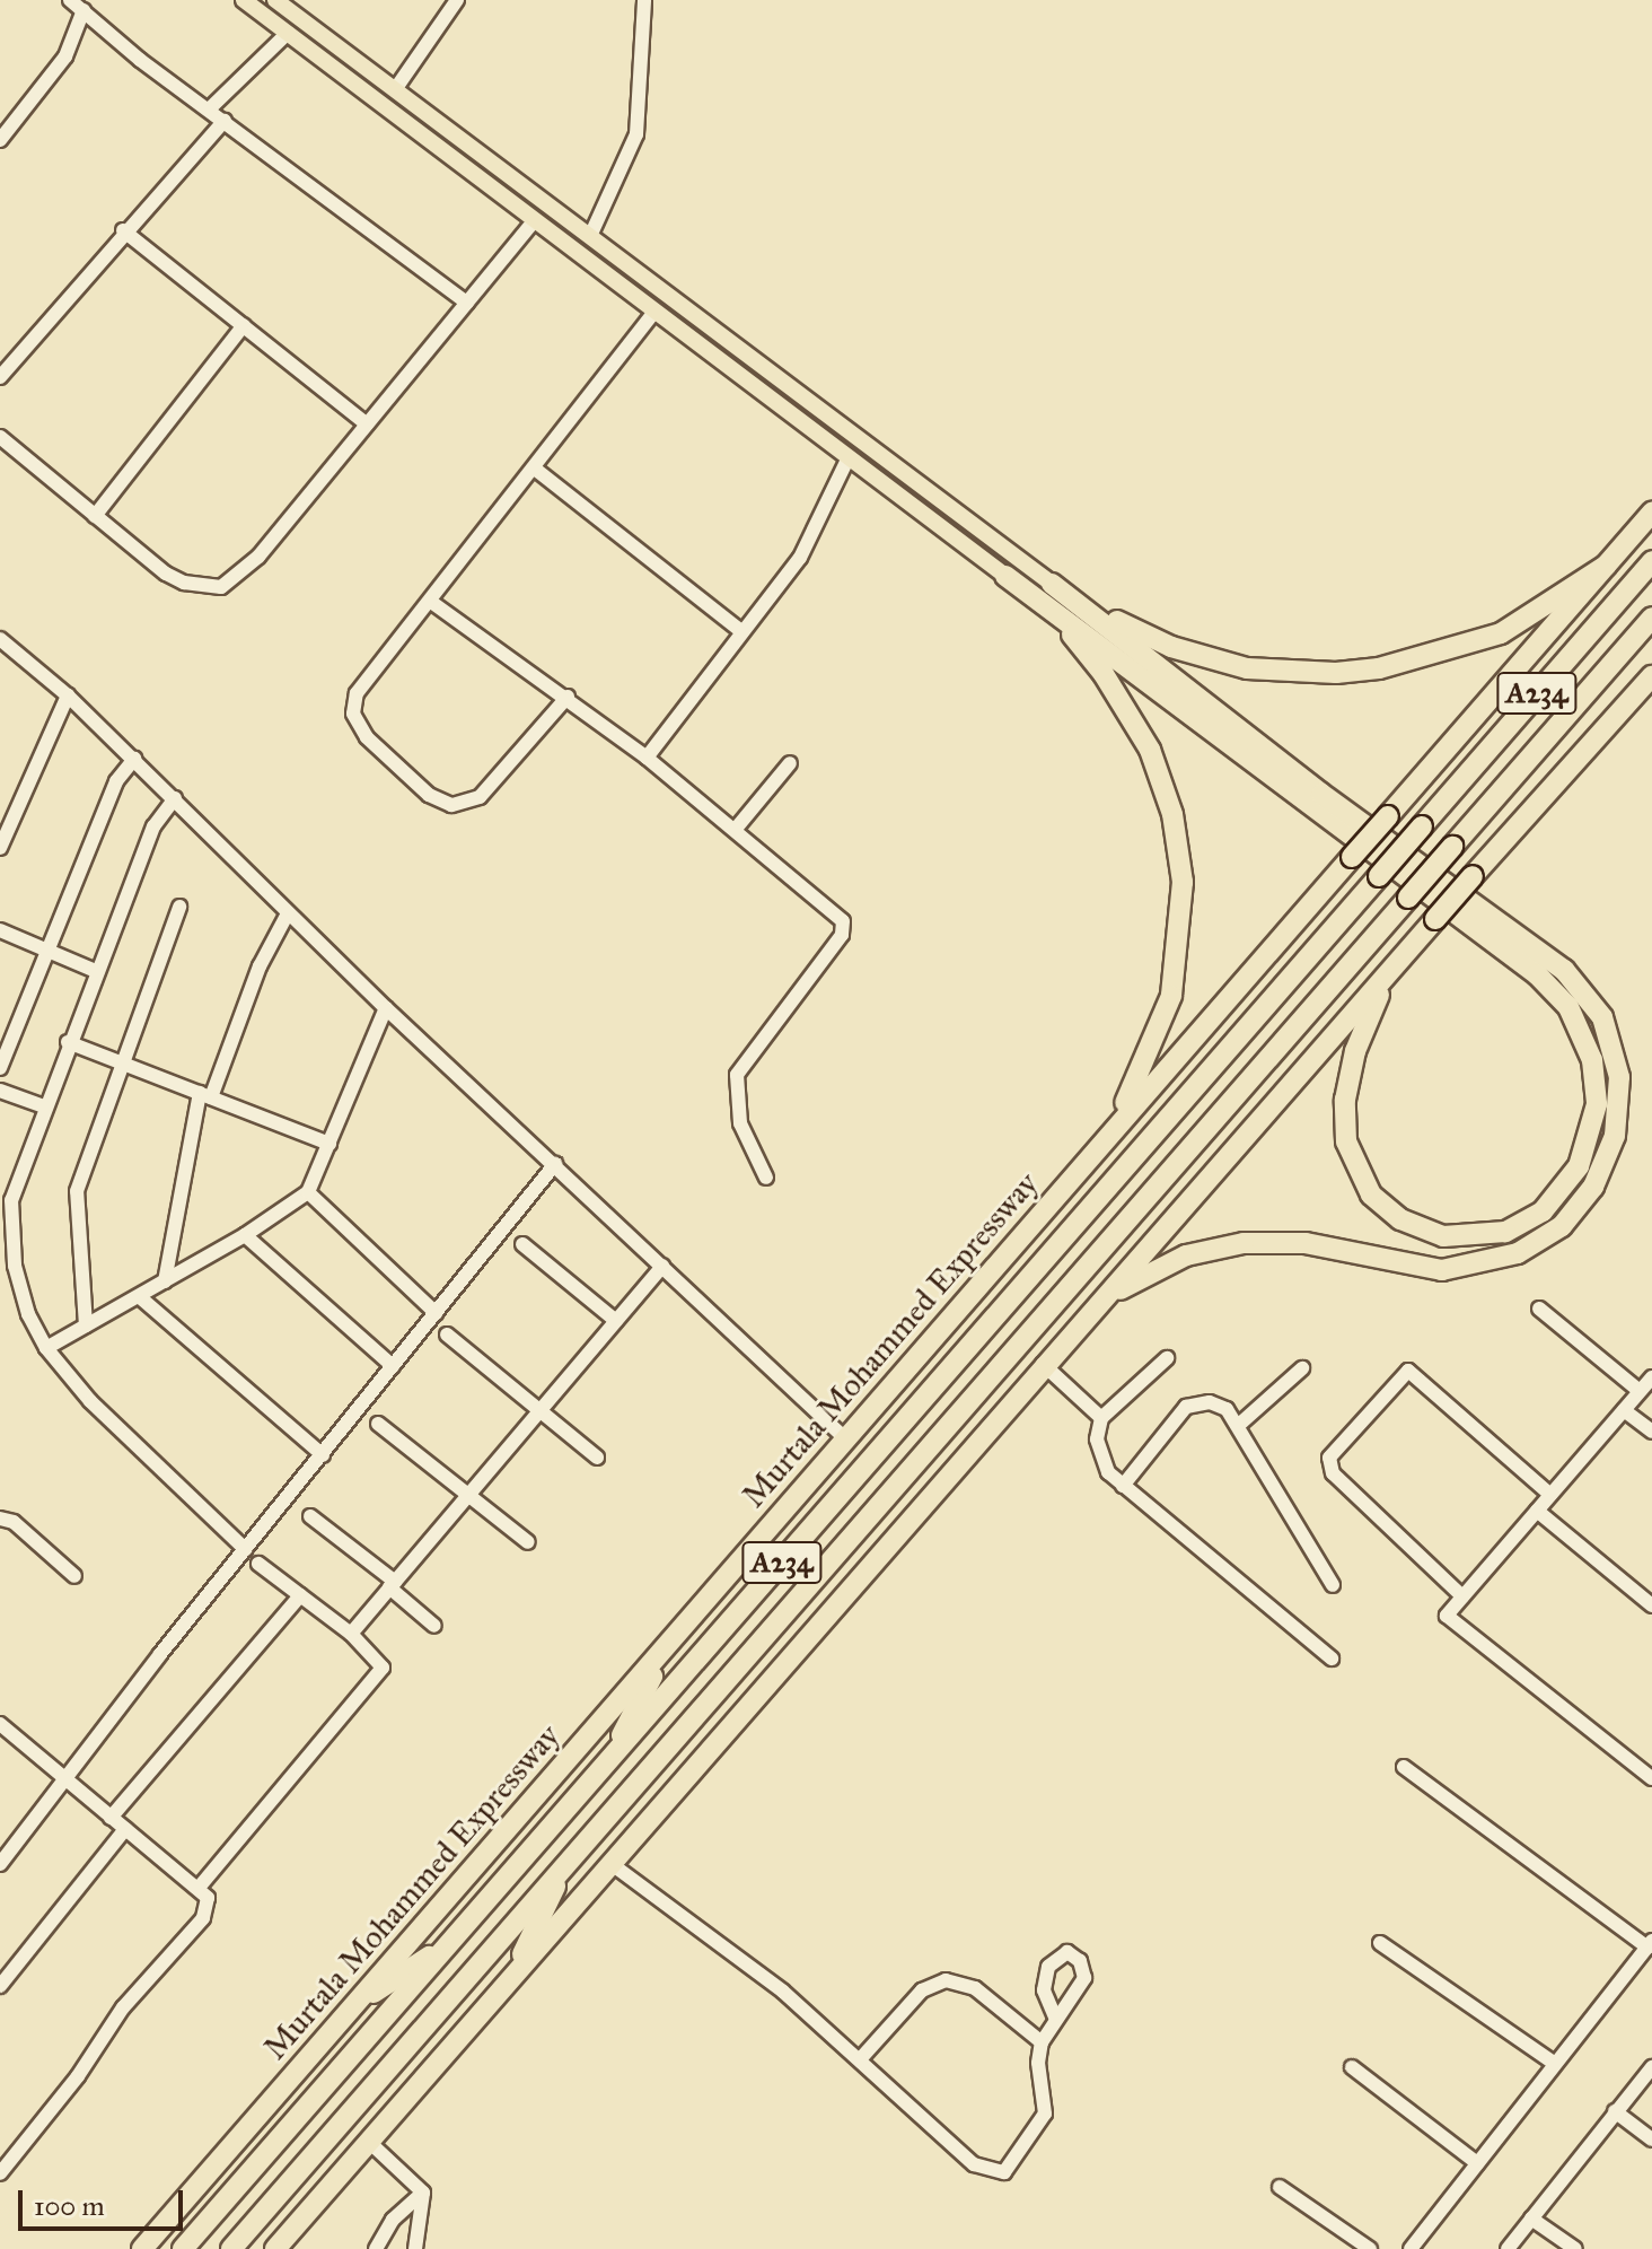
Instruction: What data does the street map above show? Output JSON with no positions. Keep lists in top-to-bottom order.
{
  "streets": {
    "highway": ["A234", "Murtala Mohammed Expressway"]
  },
  "scale_bar": "100 m"
}
